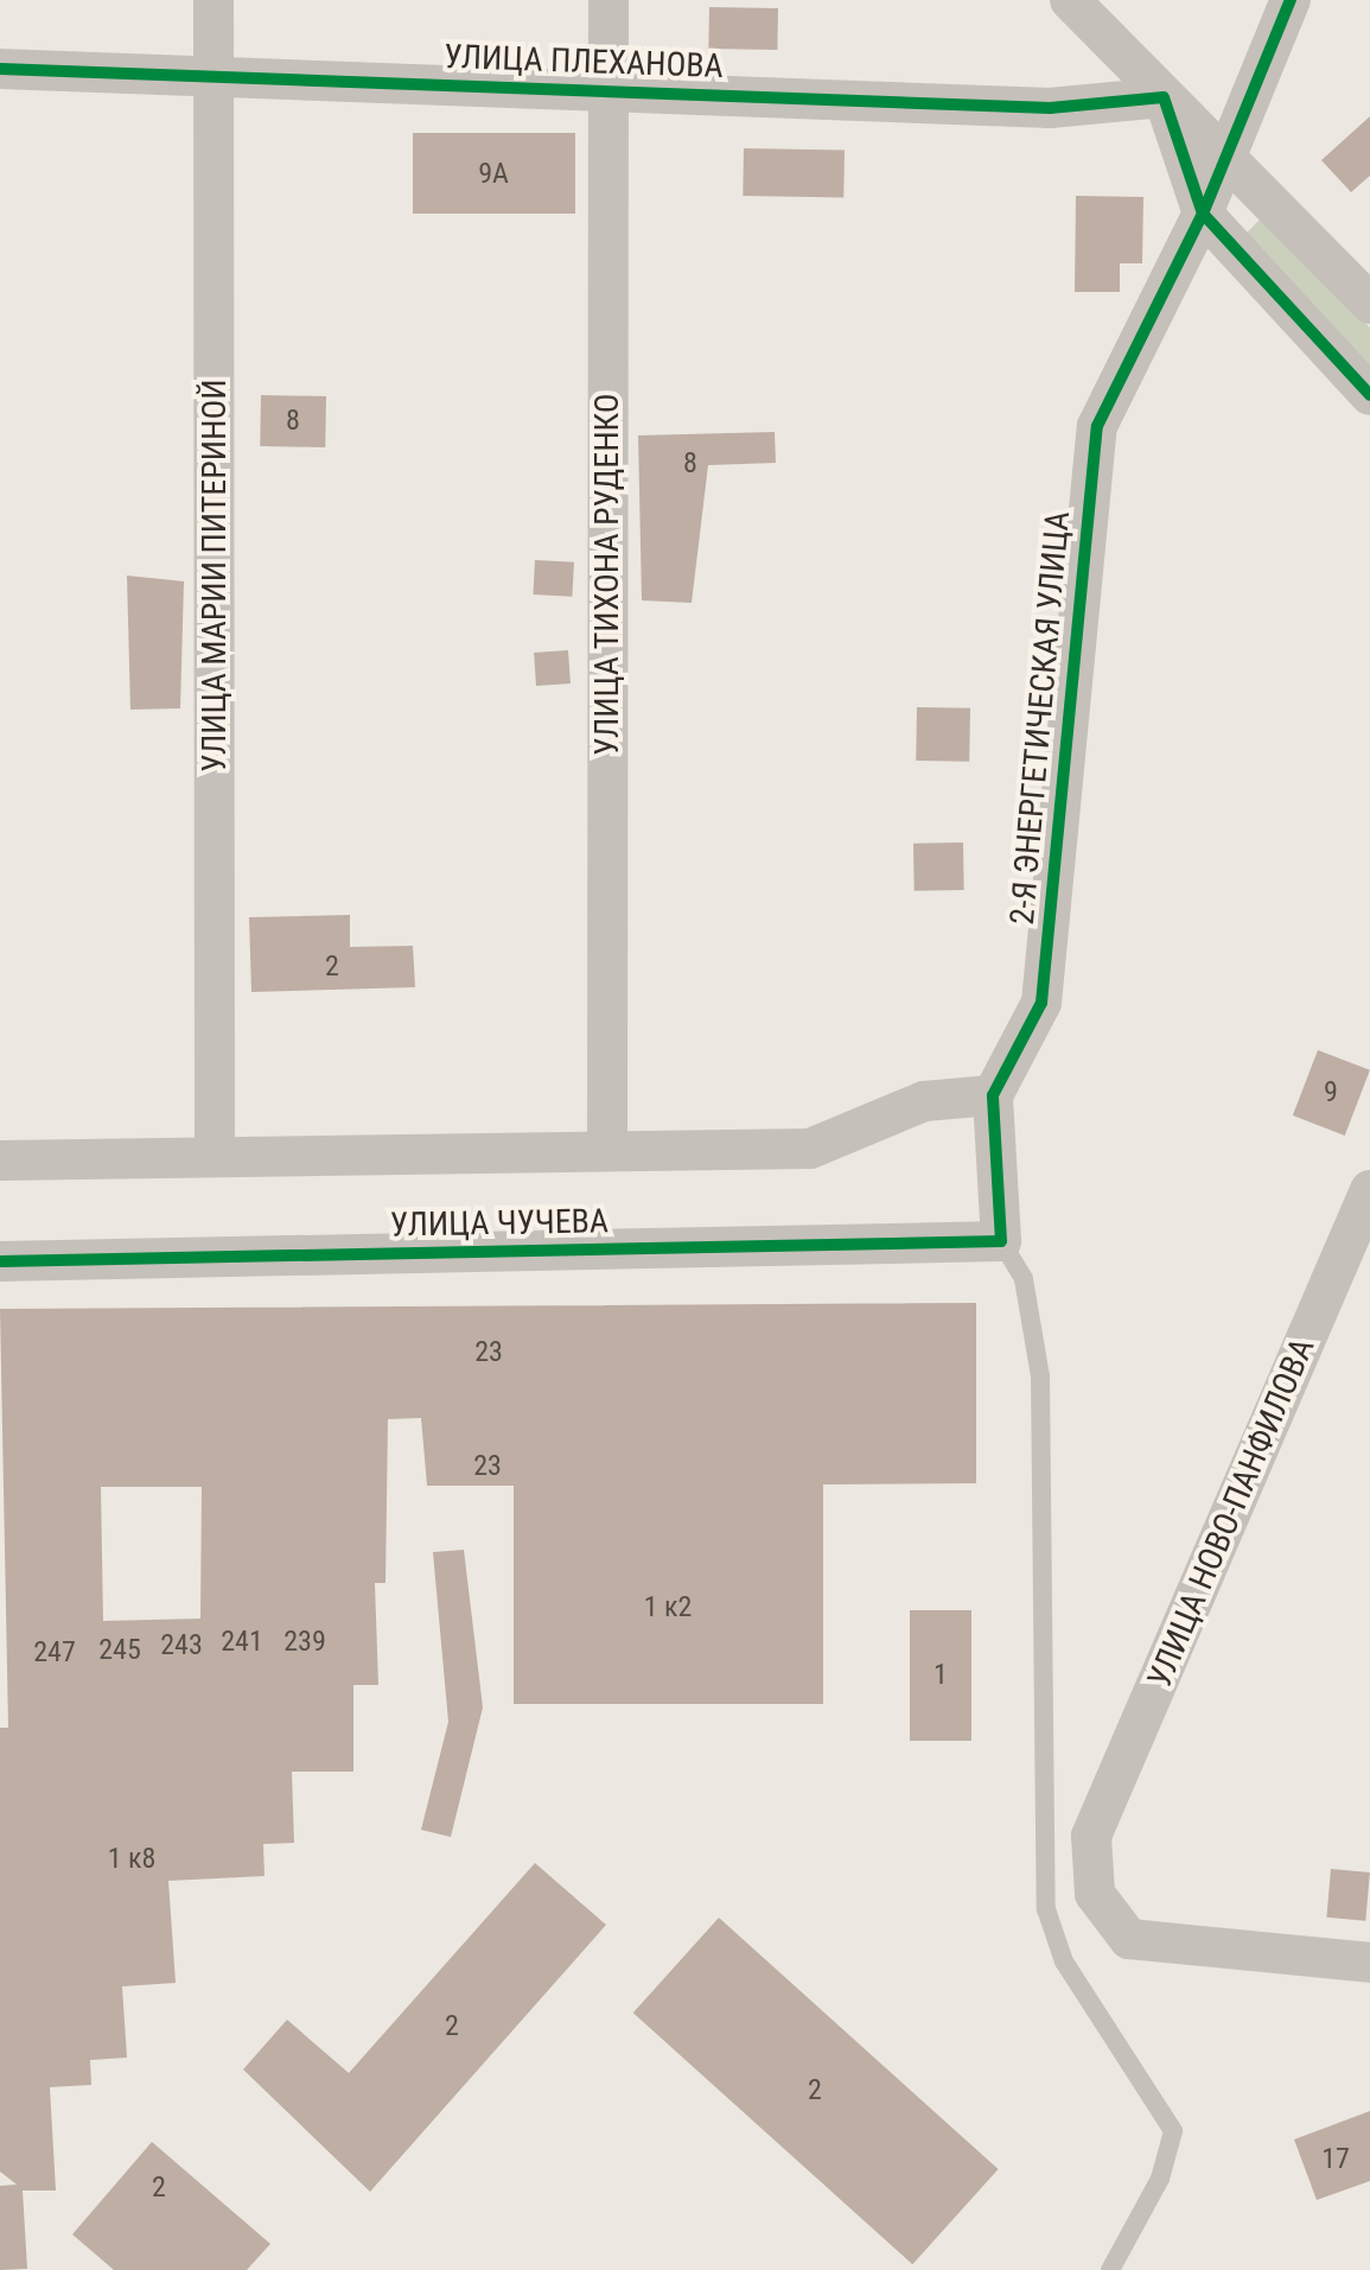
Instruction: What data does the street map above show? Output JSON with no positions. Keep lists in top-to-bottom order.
{
  "streets": {
    "street": [
      "УЛИЦА ПЛЕХАНОВА",
      "УЛИЦА ТИХОНА РУДЕНКО",
      "УЛИЦА МАРИИ ПИТЕРИНОЙ",
      "2-Я ЭНЕРГЕТИЧЕСКАЯ УЛИЦА",
      "УЛИЦА ЧУЧЕВА",
      "УЛИЦА НОВО-ПАНФИЛОВА"
    ]
  },
  "crossings": [
    ["УЛИЦА ПЛЕХАНОВА", "УЛИЦА ТИХОНА РУДЕНКО"],
    ["УЛИЦА ПЛЕХАНОВА", "УЛИЦА МАРИИ ПИТЕРИНОЙ"]
  ],
  "house_numbers": [
    "9А",
    "8",
    "8",
    "2",
    "9",
    "23",
    "23",
    "1 к2",
    "241",
    "239",
    "243",
    "245",
    "247",
    "1",
    "1 к8",
    "2",
    "2",
    "17",
    "2"
  ]
}
